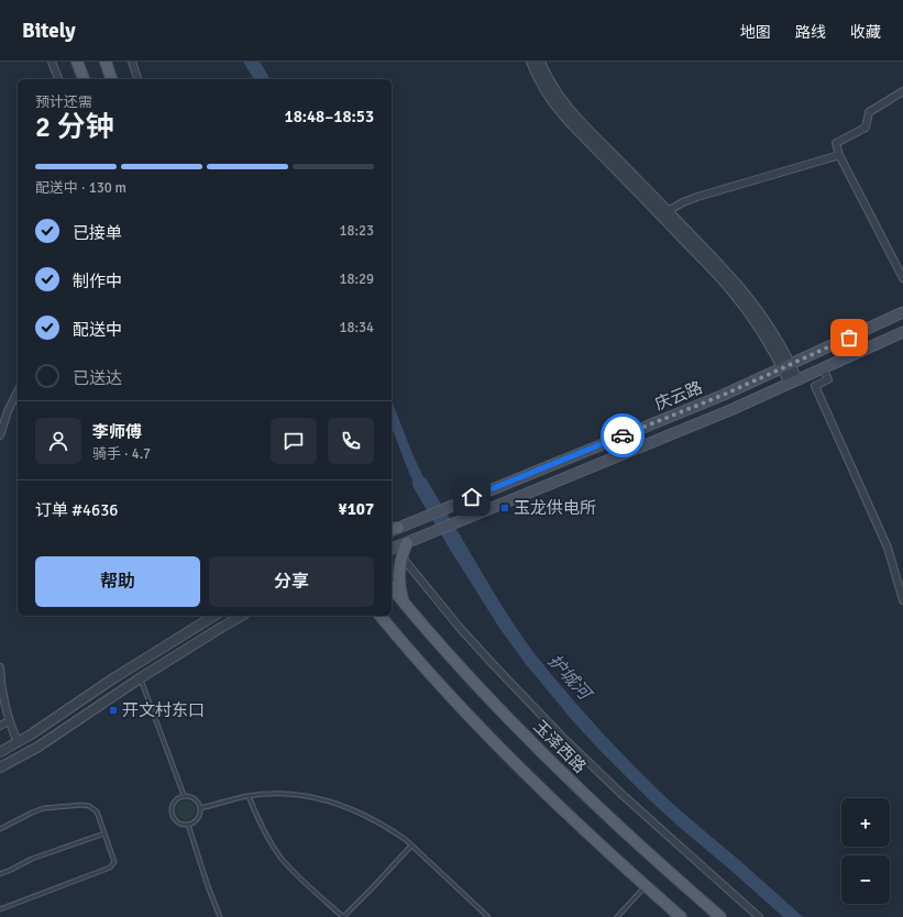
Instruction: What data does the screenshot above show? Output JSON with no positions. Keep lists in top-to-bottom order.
{
  "streets": {
    "main road": ["庆云路", "玉泽西路"]
  },
  "water": ["护城河"],
  "places": {
    "transit": ["玉龙供电所", "开文村东口"]
  },
  "page": {
    "header": "Bitely",
    "nav": ["地图", "路线", "收藏"],
    "heading": ["2 分钟", "预计还需", "18:48–18:53"],
    "panel": [
      "李师傅",
      "骑手 · 4.7",
      "订单 #4636",
      "¥107"
    ],
    "bar": "配送中 · 130 m",
    "list": [
      ["已接单", "18:23"],
      ["制作中", "18:29"],
      ["配送中", "18:34"],
      "已送达"
    ],
    "buttons": ["帮助", "分享"],
    "map_buttons": ["+", "−"]
  }
}
